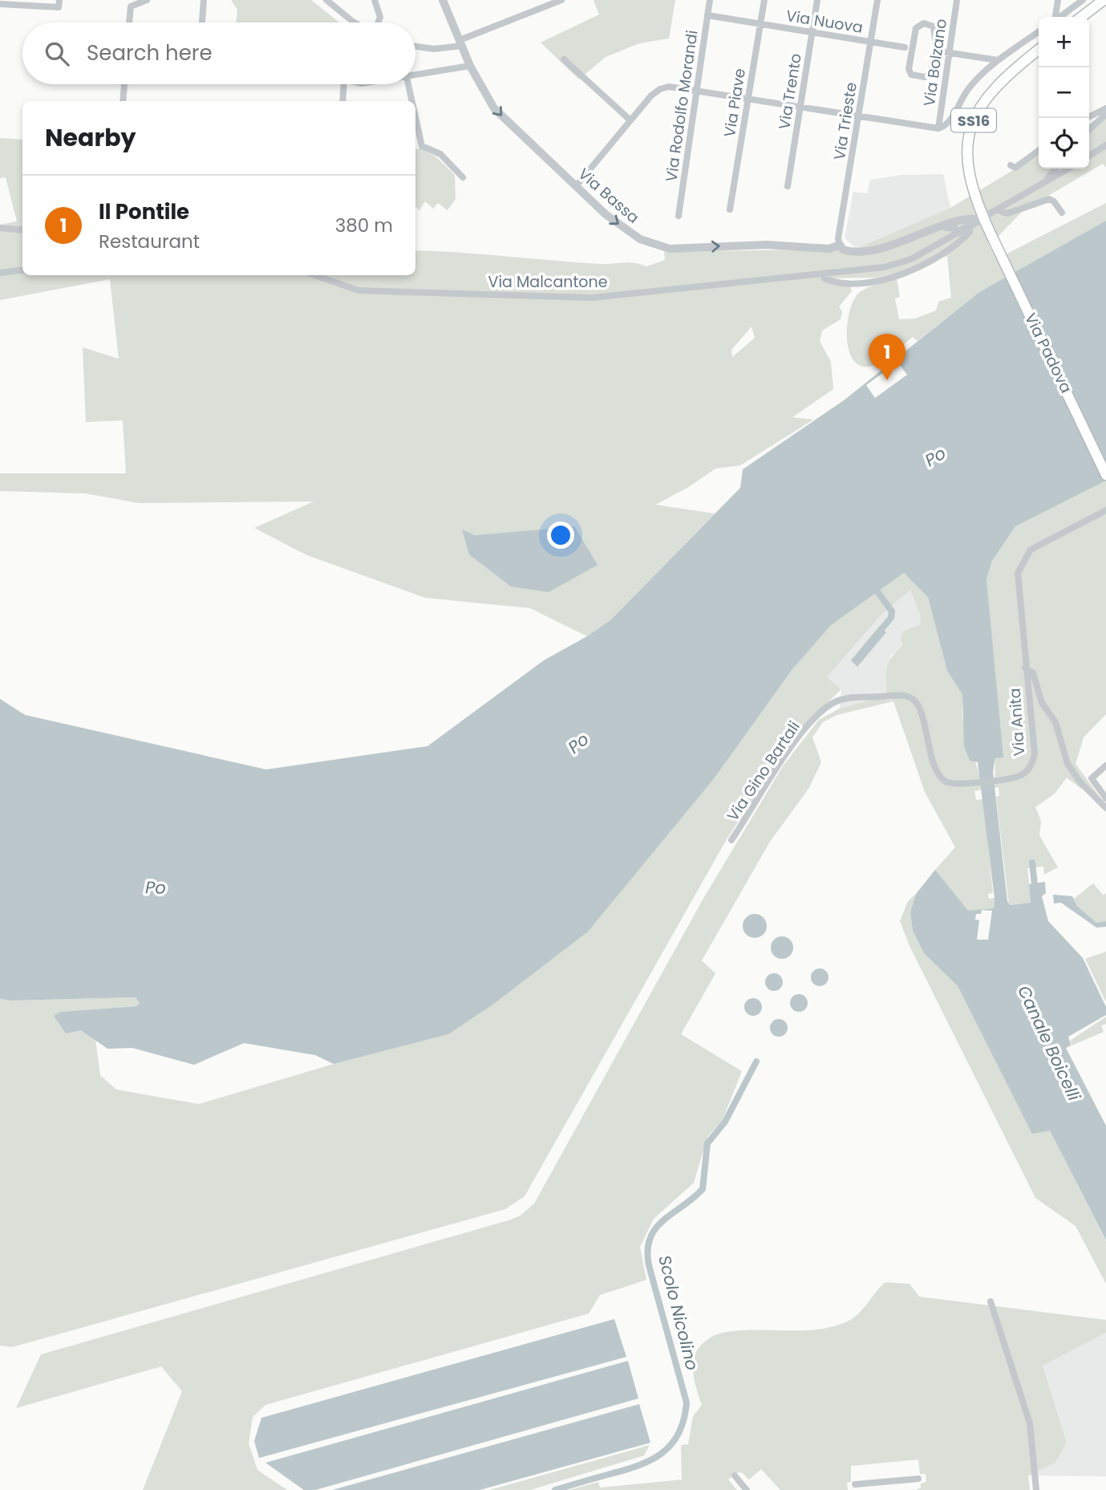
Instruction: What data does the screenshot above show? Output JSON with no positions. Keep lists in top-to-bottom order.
{
  "streets": {
    "main road": ["SS16", "Via Padova"],
    "street": [
      "Via Nuova",
      "Via Bolzano",
      "Via Trento",
      "Via Piave",
      "Via Rodolfo Morandi",
      "Via Trieste",
      "Via Bassa",
      "Via Malcantone",
      "Via Anita",
      "Via Gino Bartali"
    ]
  },
  "crossings": [
    ["Via Nuova", "Via Trento"],
    ["Via Nuova", "Via Piave"],
    ["Via Nuova", "Via Rodolfo Morandi"],
    ["Via Nuova", "Via Trieste"],
    ["SS16", "Via Padova"],
    ["Via Trieste", "Via Bassa"],
    ["Via Bassa", "Via Malcantone"],
    ["Via Anita", "Via Gino Bartali"]
  ],
  "one_way": ["Via Bassa"],
  "water": ["Po", "Canale Boicelli", "Scolo Nicolino"],
  "page": {
    "map_buttons": ["+", "−"],
    "search": "Search here",
    "heading": "Nearby",
    "list": [
      {
        "mark": "1",
        "name": "Il Pontile",
        "note": "Restaurant",
        "value": "380 m"
      }
    ],
    "pins": "1"
  }
}
